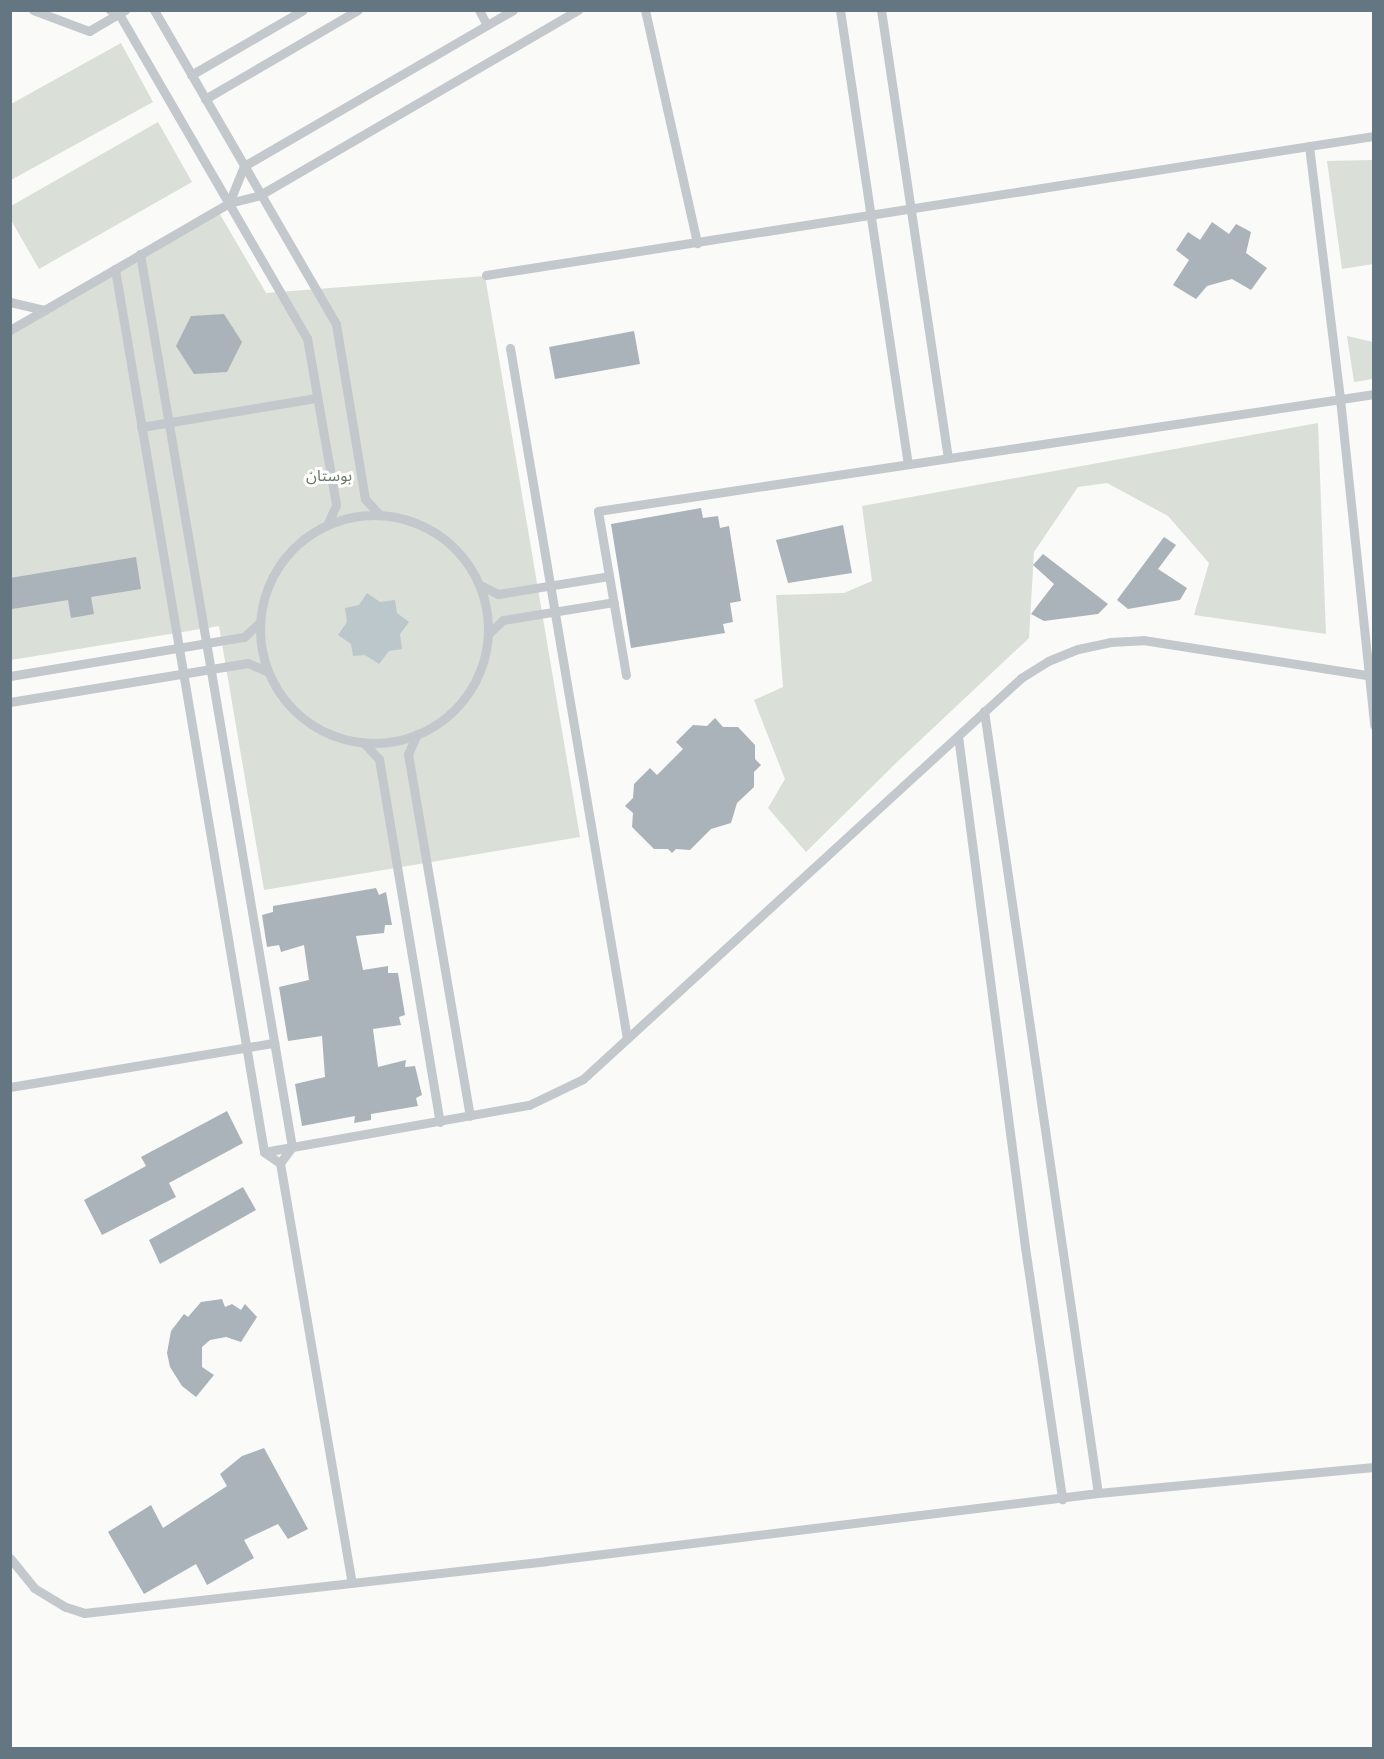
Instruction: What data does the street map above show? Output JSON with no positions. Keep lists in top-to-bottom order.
{
  "parks": ["بوستان"]
}
